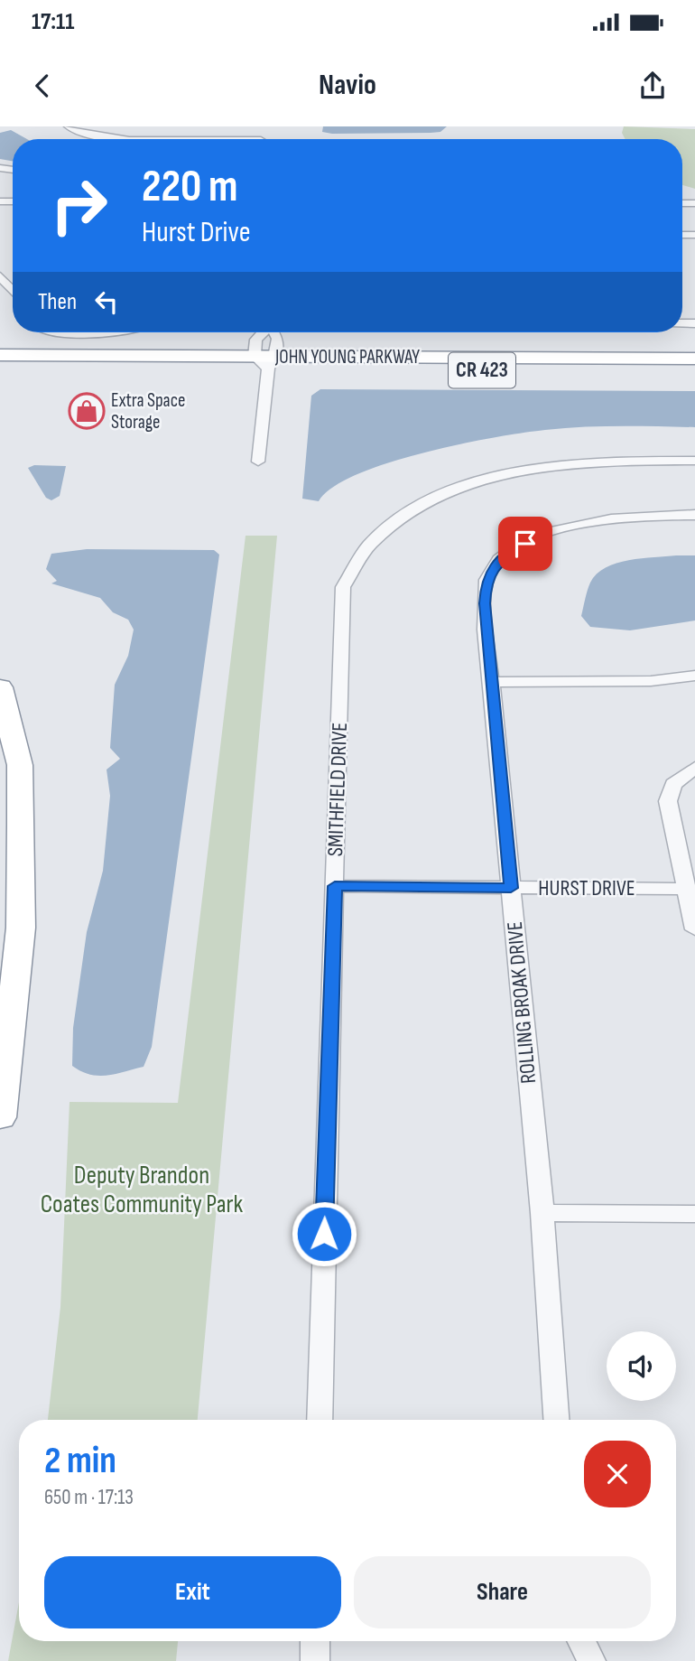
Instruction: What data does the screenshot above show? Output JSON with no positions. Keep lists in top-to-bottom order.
{
  "streets": {
    "highway": ["JOHN YOUNG PARKWAY", "CR 423"],
    "street": ["SMITHFIELD DRIVE", "HURST DRIVE", "ROLLING BROAK DRIVE"]
  },
  "crossings": [
    ["SMITHFIELD DRIVE", "HURST DRIVE"],
    ["HURST DRIVE", "ROLLING BROAK DRIVE"]
  ],
  "parks": ["Deputy Brandon Coates Community Park"],
  "places": {
    "shop": ["Extra Space Storage"]
  },
  "page": {
    "status": "17:11",
    "header": "Navio",
    "turn": ["220 m", "Hurst Drive"],
    "then": "Then",
    "heading": ["2 min", "650 m · 17:13"],
    "buttons": ["Exit", "Share"]
  }
}
